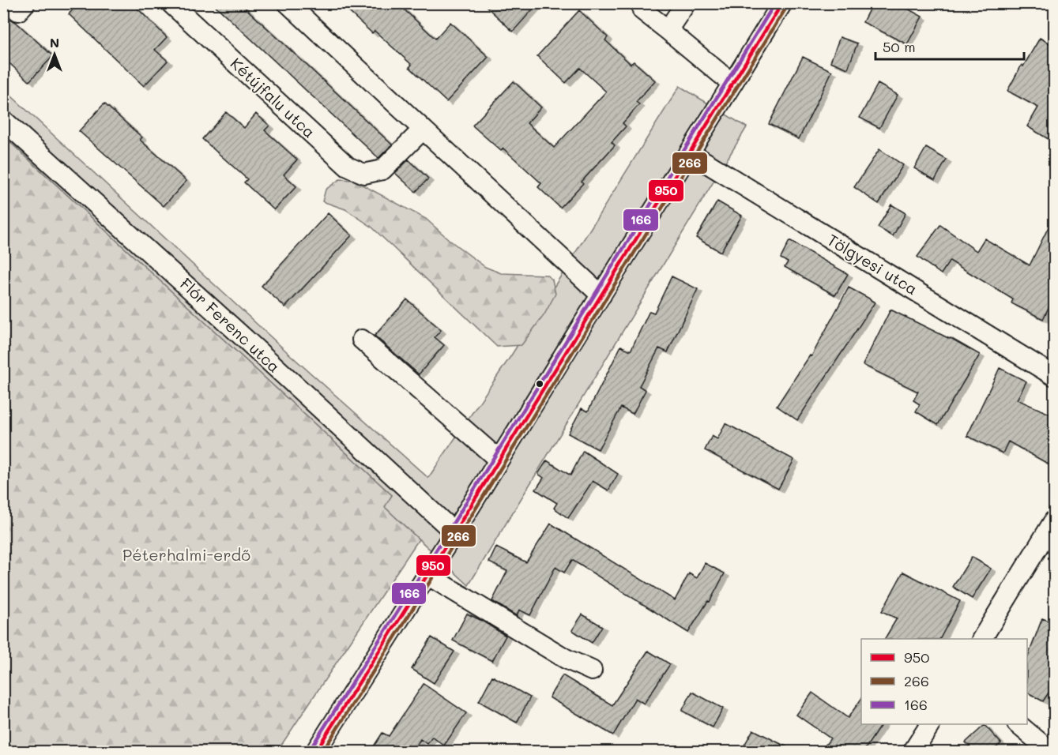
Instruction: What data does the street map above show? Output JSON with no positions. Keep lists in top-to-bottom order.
{
  "streets": {
    "street": ["Kétújfalu utca", "Tölgyesi utca", "Flór Ferenc utca"]
  },
  "parks": ["Péterhalmi-erdő"],
  "lines": ["transit line 950", "transit line 166", "transit line 266"],
  "legend": ["950", "266", "166"],
  "scale_bar": "50 m",
  "north": "top"
}
